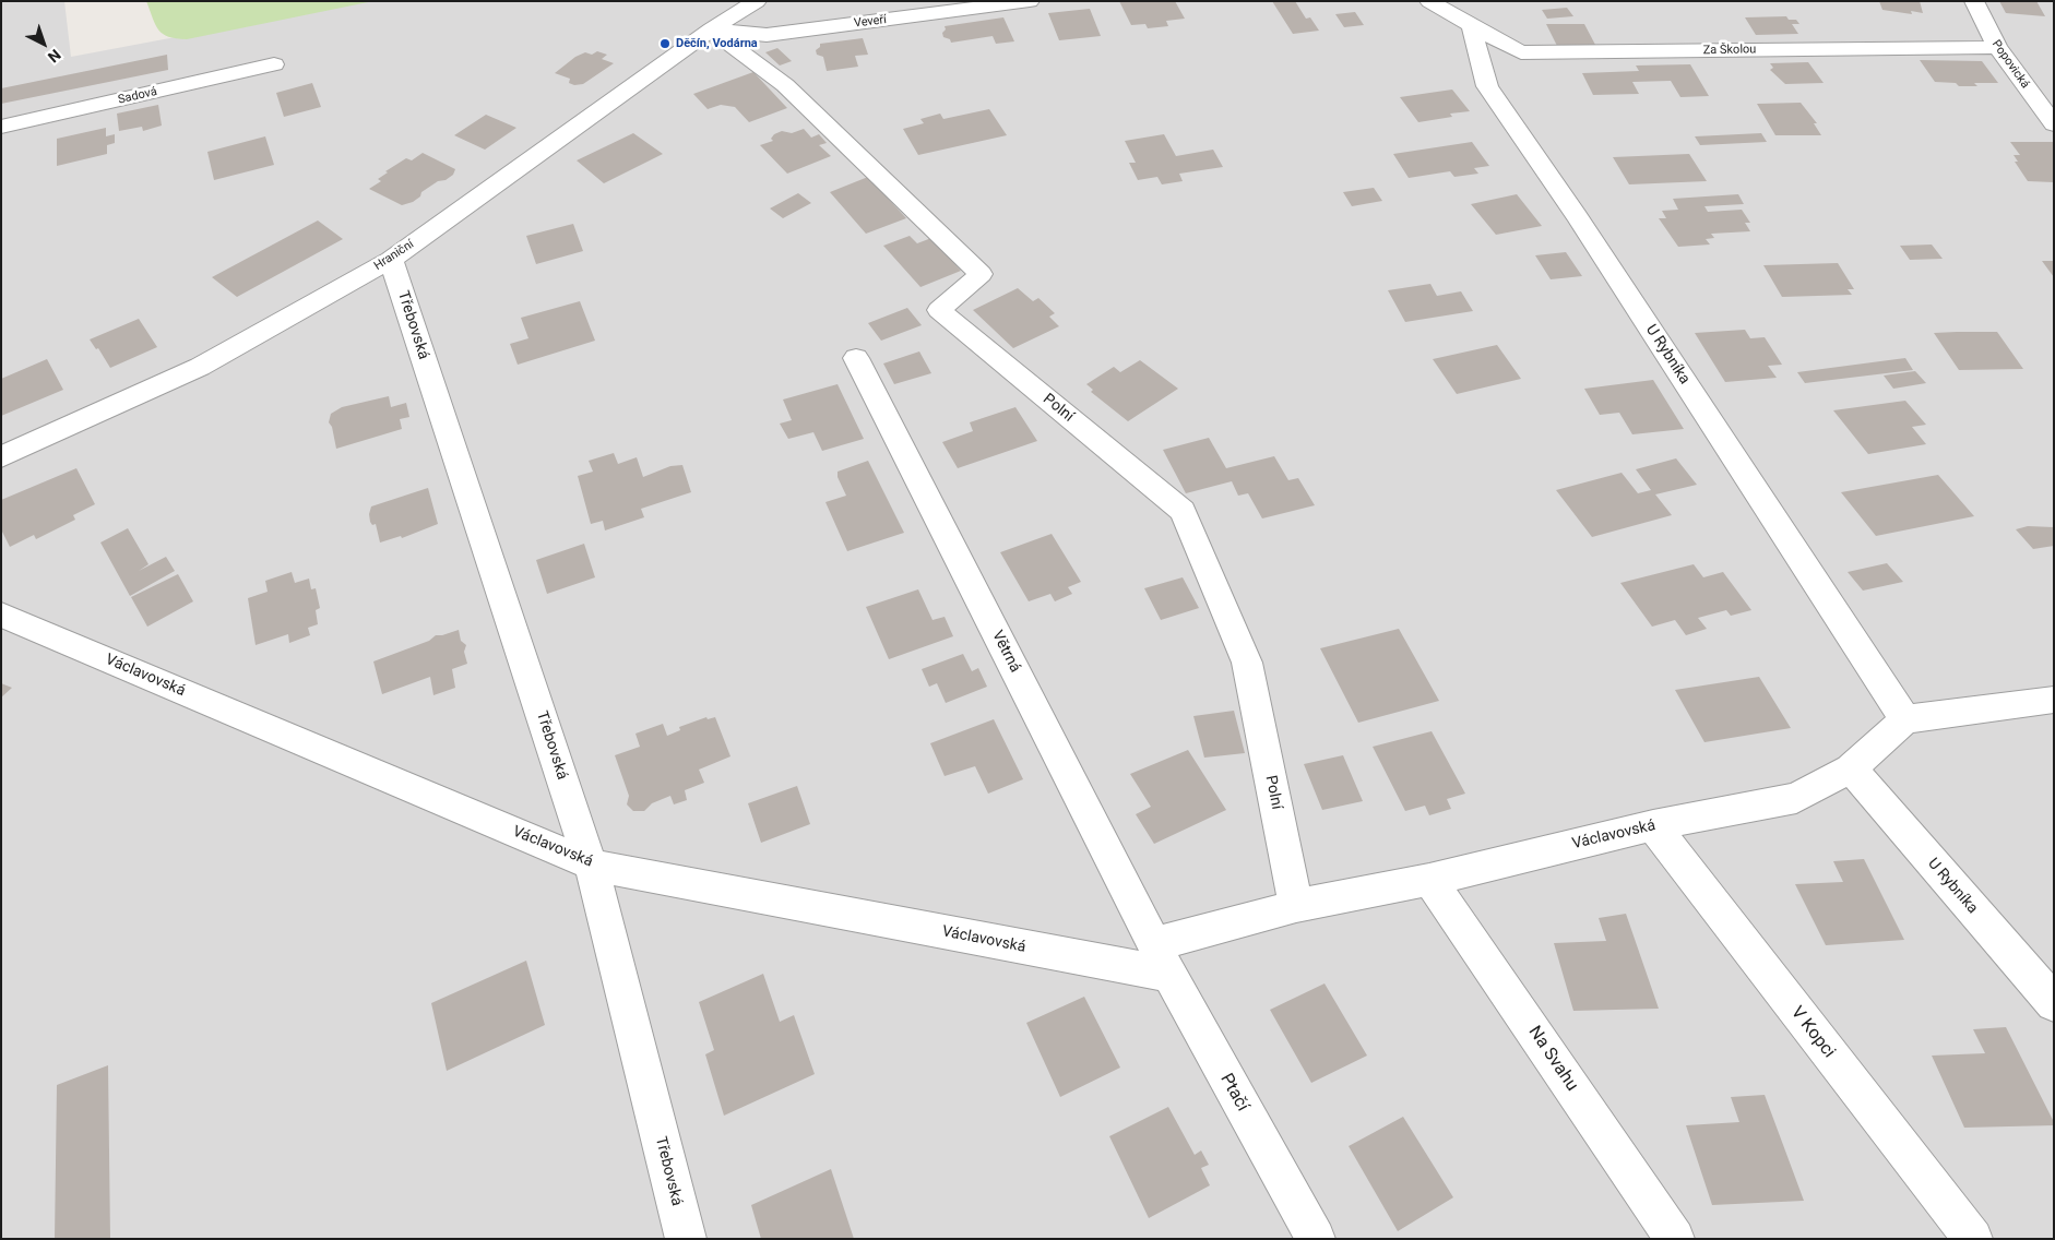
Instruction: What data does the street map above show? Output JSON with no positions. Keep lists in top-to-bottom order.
{
  "streets": {
    "street": [
      "Veveří",
      "Za Školou",
      "Popovická",
      "Sadová",
      "Hraniční",
      "Třebovská",
      "U Rybníka",
      "Polní",
      "Větrná",
      "Václavovská",
      "V Kopci",
      "Na Svahu",
      "Ptačí"
    ]
  },
  "crossings": [
    ["Veveří", "Hraniční"],
    ["Veveří", "Polní"],
    ["Za Školou", "Popovická"],
    ["Za Školou", "U Rybníka"],
    ["Hraniční", "Třebovská"],
    ["Hraniční", "Polní"],
    ["Třebovská", "Václavovská"],
    ["U Rybníka", "Václavovská"],
    ["Polní", "Václavovská"],
    ["Větrná", "Václavovská"],
    ["Větrná", "Ptačí"],
    ["Václavovská", "V Kopci"],
    ["Václavovská", "Na Svahu"],
    ["Václavovská", "Ptačí"]
  ],
  "places": ["Děčín, Vodárna"],
  "north": "bottom right"
}
